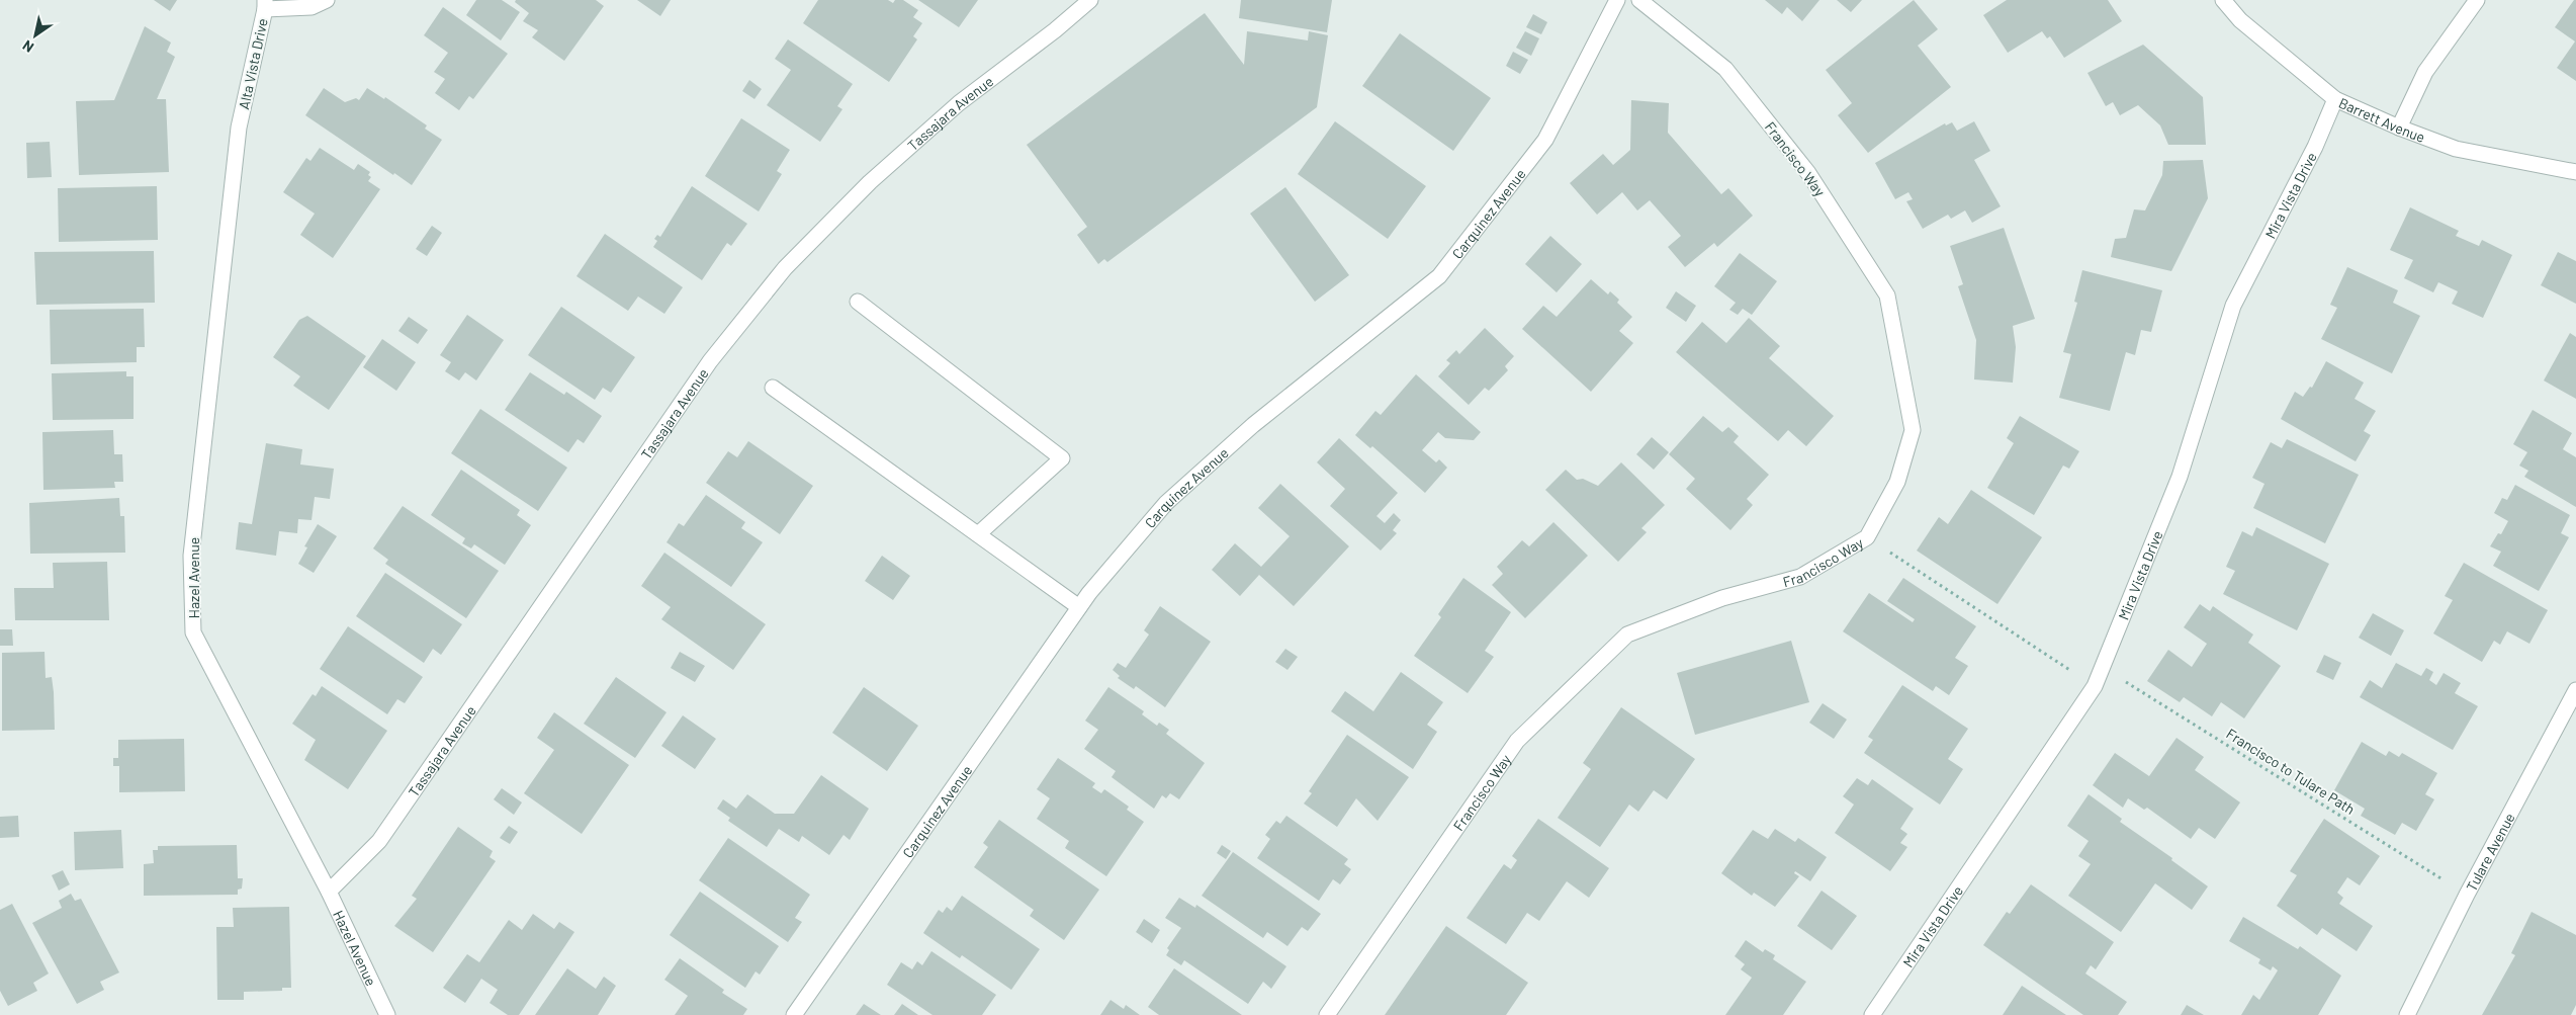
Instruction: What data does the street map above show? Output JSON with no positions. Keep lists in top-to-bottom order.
{
  "streets": {
    "street": [
      "Alta Vista Drive",
      "Tassajara Avenue",
      "Barrett Avenue",
      "Francisco Way",
      "Mira Vista Drive",
      "Carquinez Avenue",
      "Hazel Avenue",
      "Tulare Avenue"
    ],
    "path": ["Francisco to Tulare Path"]
  },
  "crossings": [
    ["Alta Vista Drive", "Hazel Avenue"],
    ["Tassajara Avenue", "Hazel Avenue"],
    ["Barrett Avenue", "Mira Vista Drive"],
    ["Mira Vista Drive", "Francisco to Tulare Path"],
    ["Francisco to Tulare Path", "Tulare Avenue"]
  ],
  "north": "bottom left"
}
